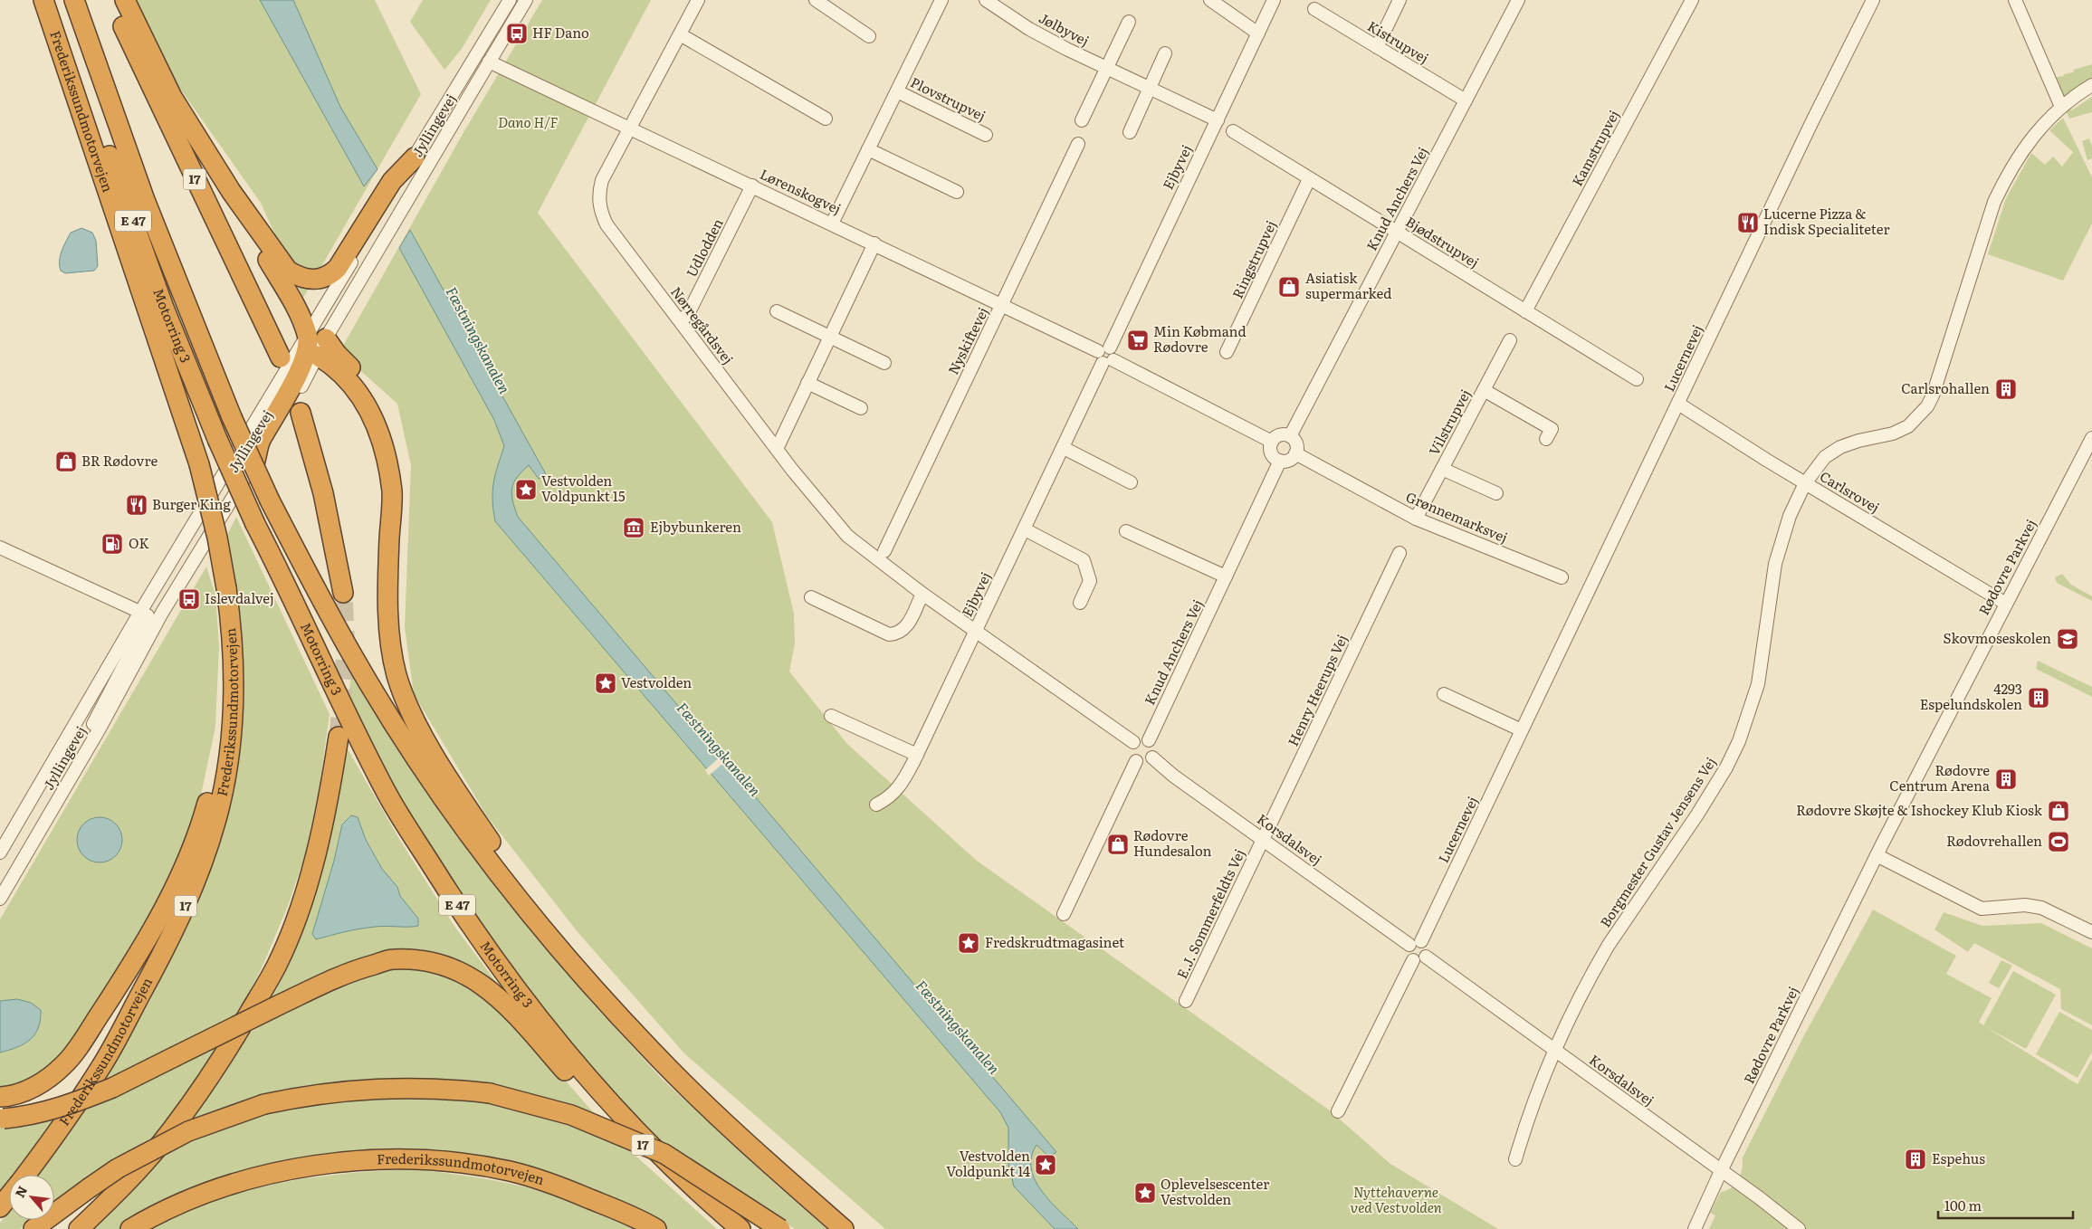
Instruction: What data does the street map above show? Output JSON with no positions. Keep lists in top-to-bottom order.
{
  "streets": {
    "highway": [
      "Frederikssundmotorvejen",
      "17",
      "E 47",
      "Motorring 3"
    ],
    "street": [
      "Jølbyvej",
      "Kistrupvej",
      "Plovstrupvej",
      "Jyllingevej",
      "Kamstrupvej",
      "Ejbyvej",
      "Lørenskogvej",
      "Knud Anchers Vej",
      "Bjødstrupvej",
      "Udlodden",
      "Ringstrupvej",
      "Nørregårdsvej",
      "Nyskiftevej",
      "Lucernevej",
      "Vilstrupvej",
      "Carlsrovej",
      "Grønnemarksvej",
      "Rødovre Parkvej",
      "Henry Heerups Vej",
      "Korsdalsvej",
      "Borgmester Gustav Jensens Vej",
      "E.J. Sommerfeldts Vej"
    ]
  },
  "crossings": [
    ["Jølbyvej", "Ejbyvej"],
    ["Kistrupvej", "Knud Anchers Vej"],
    ["Plovstrupvej", "Lørenskogvej"],
    ["Jyllingevej", "17"],
    ["Jyllingevej", "Lørenskogvej"],
    ["Kamstrupvej", "Bjødstrupvej"],
    ["Ejbyvej", "Lørenskogvej"],
    ["Ejbyvej", "Nørregårdsvej"],
    ["Lørenskogvej", "Udlodden"],
    ["Lørenskogvej", "Nørregårdsvej"],
    ["Lørenskogvej", "Nyskiftevej"],
    ["Knud Anchers Vej", "Bjødstrupvej"],
    ["Knud Anchers Vej", "Grønnemarksvej"],
    ["Knud Anchers Vej", "Korsdalsvej"],
    ["E 47", "Motorring 3"],
    ["Bjødstrupvej", "Ringstrupvej"],
    ["Udlodden", "Nørregårdsvej"],
    ["Lucernevej", "Carlsrovej"],
    ["Lucernevej", "Korsdalsvej"],
    ["Vilstrupvej", "Grønnemarksvej"],
    ["Carlsrovej", "Rødovre Parkvej"],
    ["Carlsrovej", "Borgmester Gustav Jensens Vej"],
    ["Rødovre Parkvej", "Korsdalsvej"],
    ["Henry Heerups Vej", "Korsdalsvej"],
    ["Henry Heerups Vej", "E.J. Sommerfeldts Vej"],
    ["Korsdalsvej", "Borgmester Gustav Jensens Vej"],
    ["Korsdalsvej", "E.J. Sommerfeldts Vej"]
  ],
  "water": ["Fæstningskanalen"],
  "parks": ["Dano H/F", "Nyttehaverne ved Vestvolden"],
  "places": {
    "bus stop": ["HF Dano", "Islevdalvej"],
    "restaurant": ["Lucerne Pizza & Indisk Specialiteter", "Burger King"],
    "shop": [
      "Asiatisk supermarked",
      "BR Rødovre",
      "Rødovre Skøjte & Ishockey Klub Kiosk",
      "Rødovre Hundesalon"
    ],
    "supermarket": ["Min Købmand Rødovre"],
    "building": [
      "Carlsrohallen",
      "4293 Espelundskolen",
      "Rødovre Centrum Arena",
      "Espehus"
    ],
    "place": [
      "Vestvolden Voldpunkt 15",
      "Vestvolden",
      "Fredskrudtmagasinet",
      "Vestvolden Voldpunkt 14",
      "Oplevelsescenter Vestvolden"
    ],
    "museum": ["Ejbybunkeren"],
    "fuel station": ["OK"],
    "school or university": ["Skovmoseskolen"],
    "sports": ["Rødovrehallen"]
  },
  "scale_bar": "100 m",
  "north": "top left"
}
